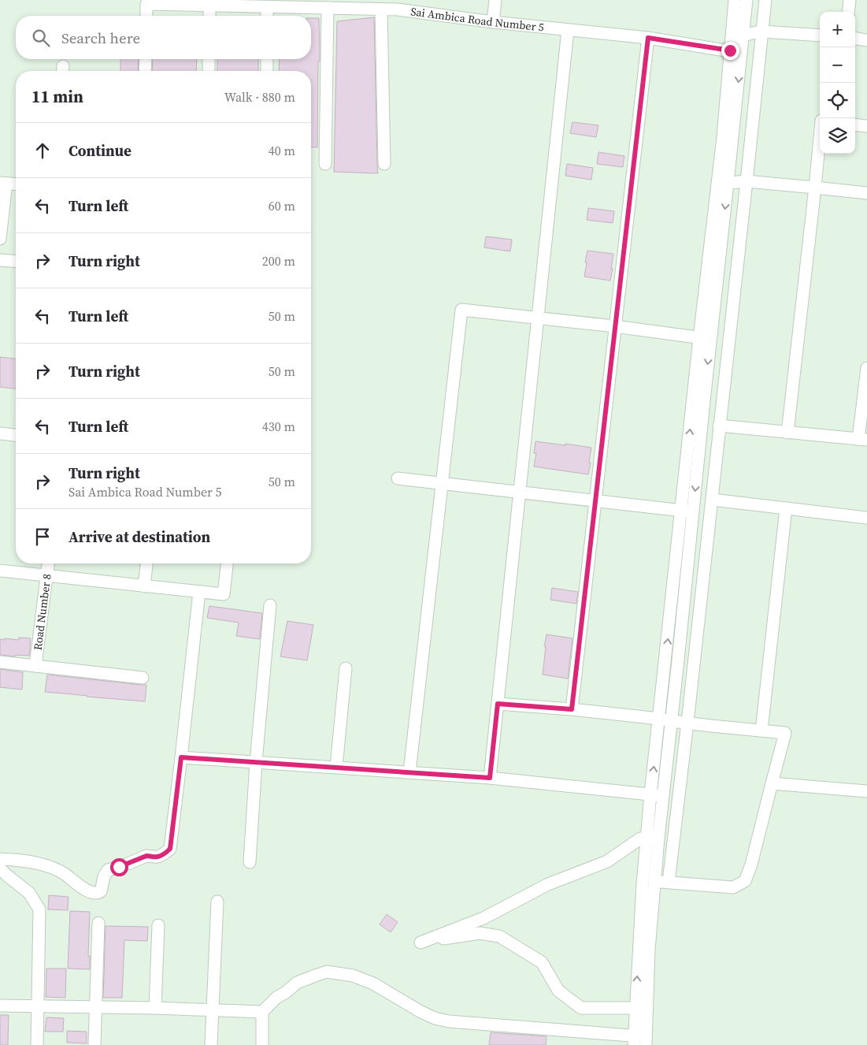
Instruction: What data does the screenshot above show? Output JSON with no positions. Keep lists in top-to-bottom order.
{
  "streets": {
    "street": ["Sai Ambica Road Number 5", "Road Number 8"]
  },
  "page": {
    "map_buttons": ["+", "−"],
    "search": "Search here",
    "heading": ["11 min", "Walk · 880 m"],
    "list": [
      ["Continue", "40 m"],
      ["Turn left", "60 m"],
      ["Turn right", "200 m"],
      ["Turn left", "50 m"],
      ["Turn right", "50 m"],
      ["Turn left", "430 m"],
      ["Turn right", "Sai Ambica Road Number 5", "50 m"],
      "Arrive at destination"
    ]
  }
}
